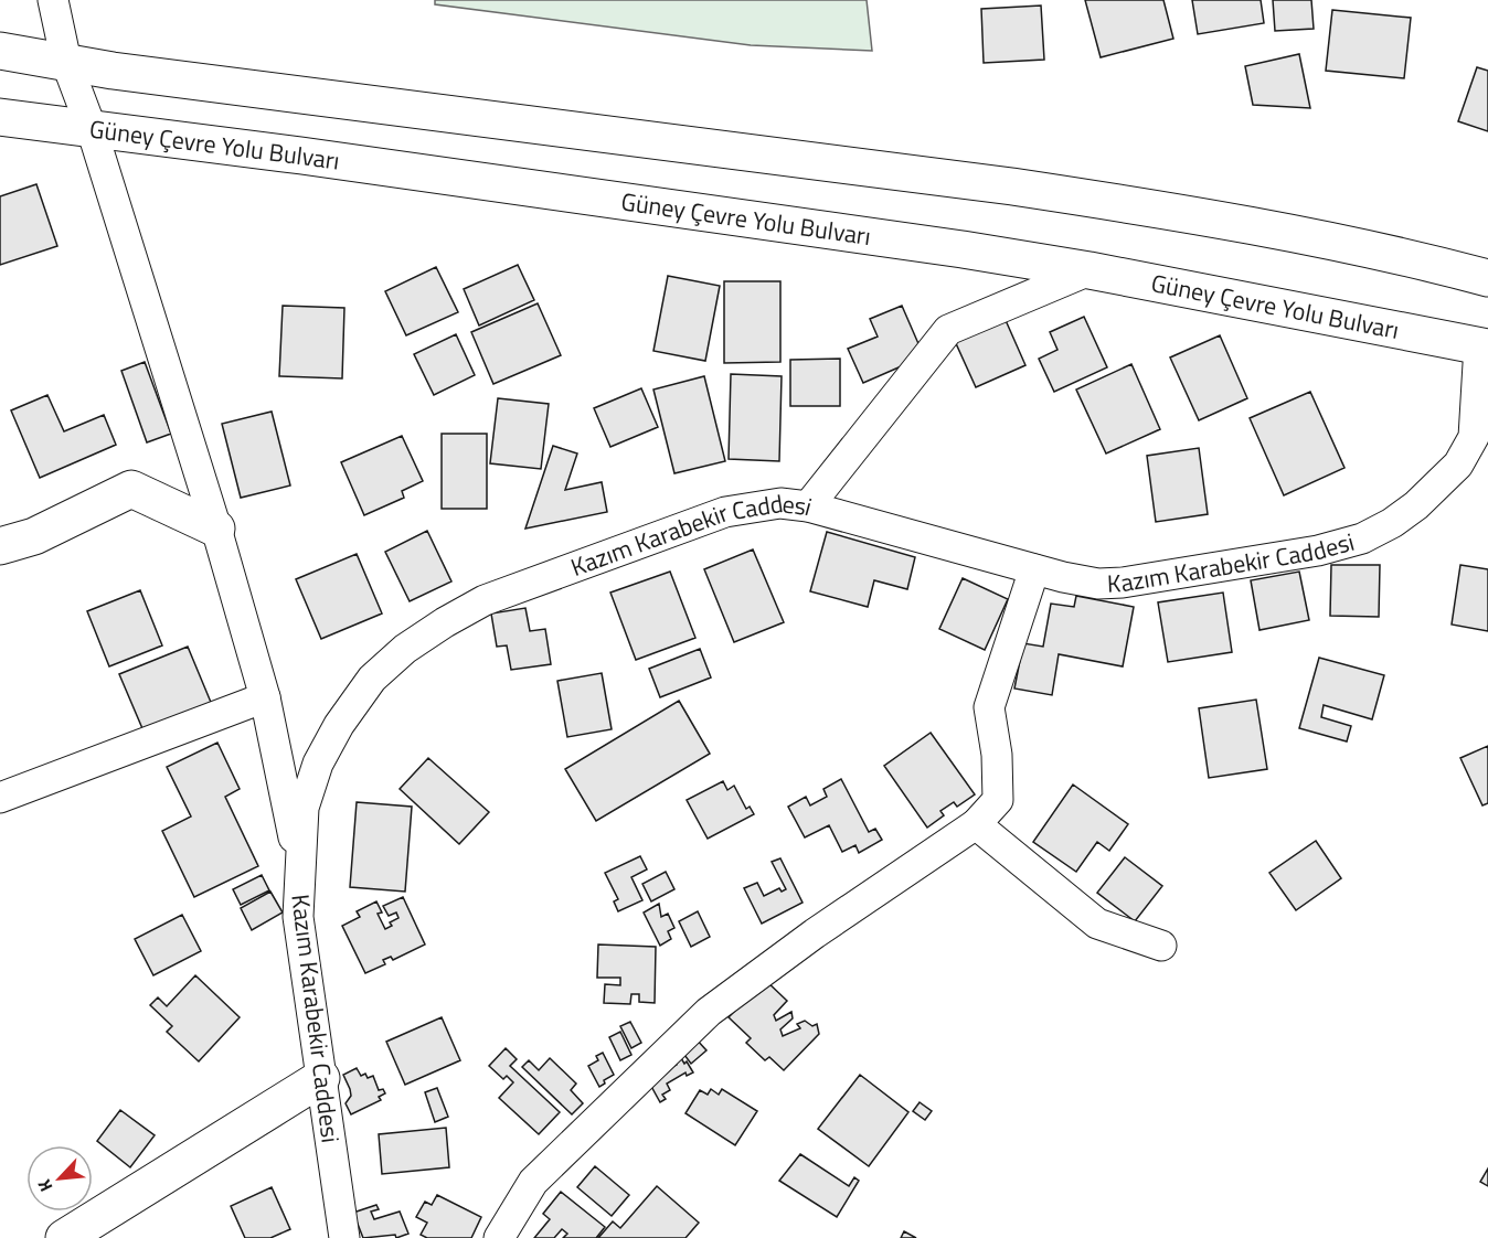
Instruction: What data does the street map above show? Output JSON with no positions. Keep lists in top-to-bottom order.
{
  "streets": {
    "main road": ["Güney Çevre Yolu Bulvarı"],
    "street": ["Kazım Karabekir Caddesi"]
  },
  "crossings": [
    ["Güney Çevre Yolu Bulvarı", "Kazım Karabekir Caddesi"]
  ],
  "north": "bottom left"
}
